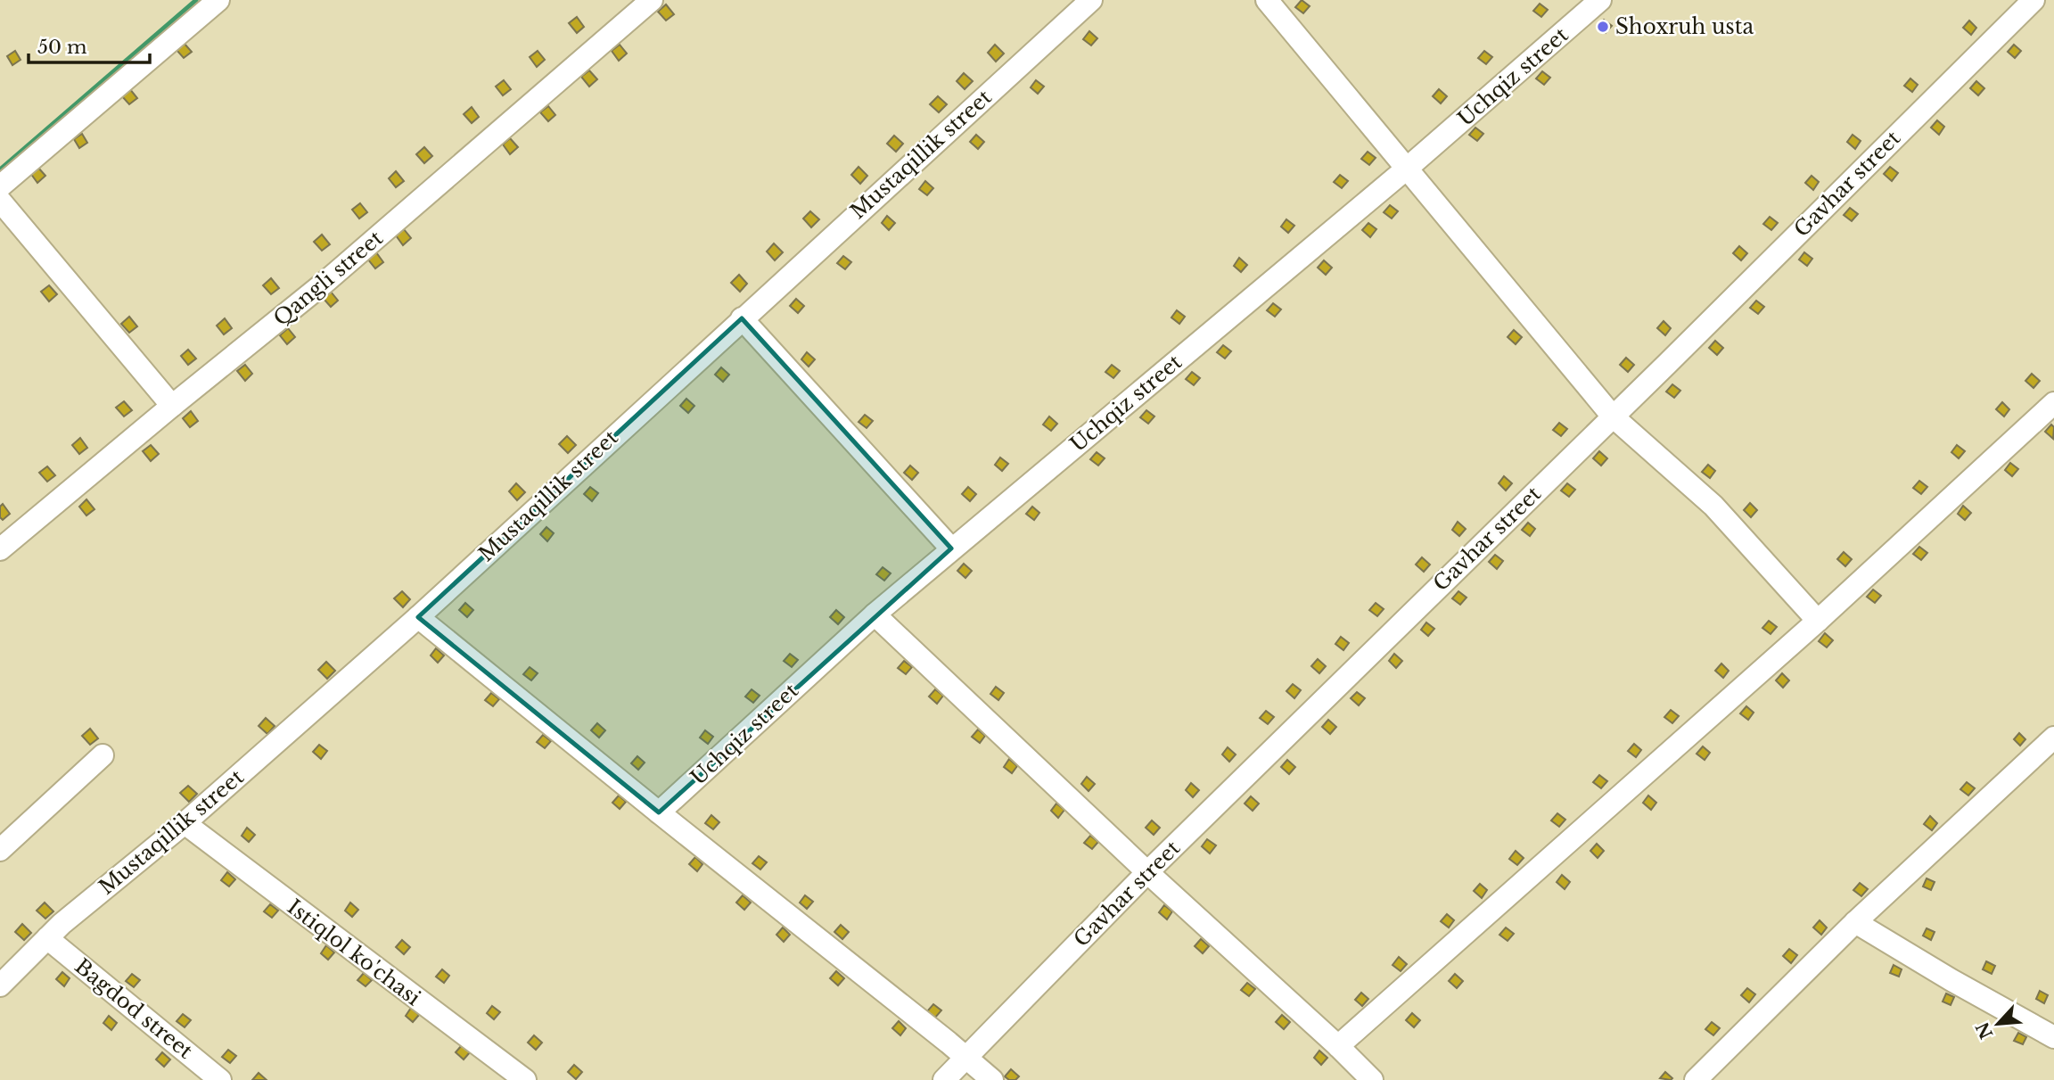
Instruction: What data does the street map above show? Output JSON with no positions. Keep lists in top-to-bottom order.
{
  "streets": {
    "street": [
      "Uchqiz street",
      "Mustaqillik street",
      "Gavhar street",
      "Qangli street",
      "Istiqlol ko'chasi",
      "Bagdod street"
    ]
  },
  "crossings": [
    ["Mustaqillik street", "Istiqlol ko'chasi"],
    ["Mustaqillik street", "Bagdod street"]
  ],
  "places": ["Shoxruh usta"],
  "scale_bar": "50 m",
  "north": "bottom left"
}
